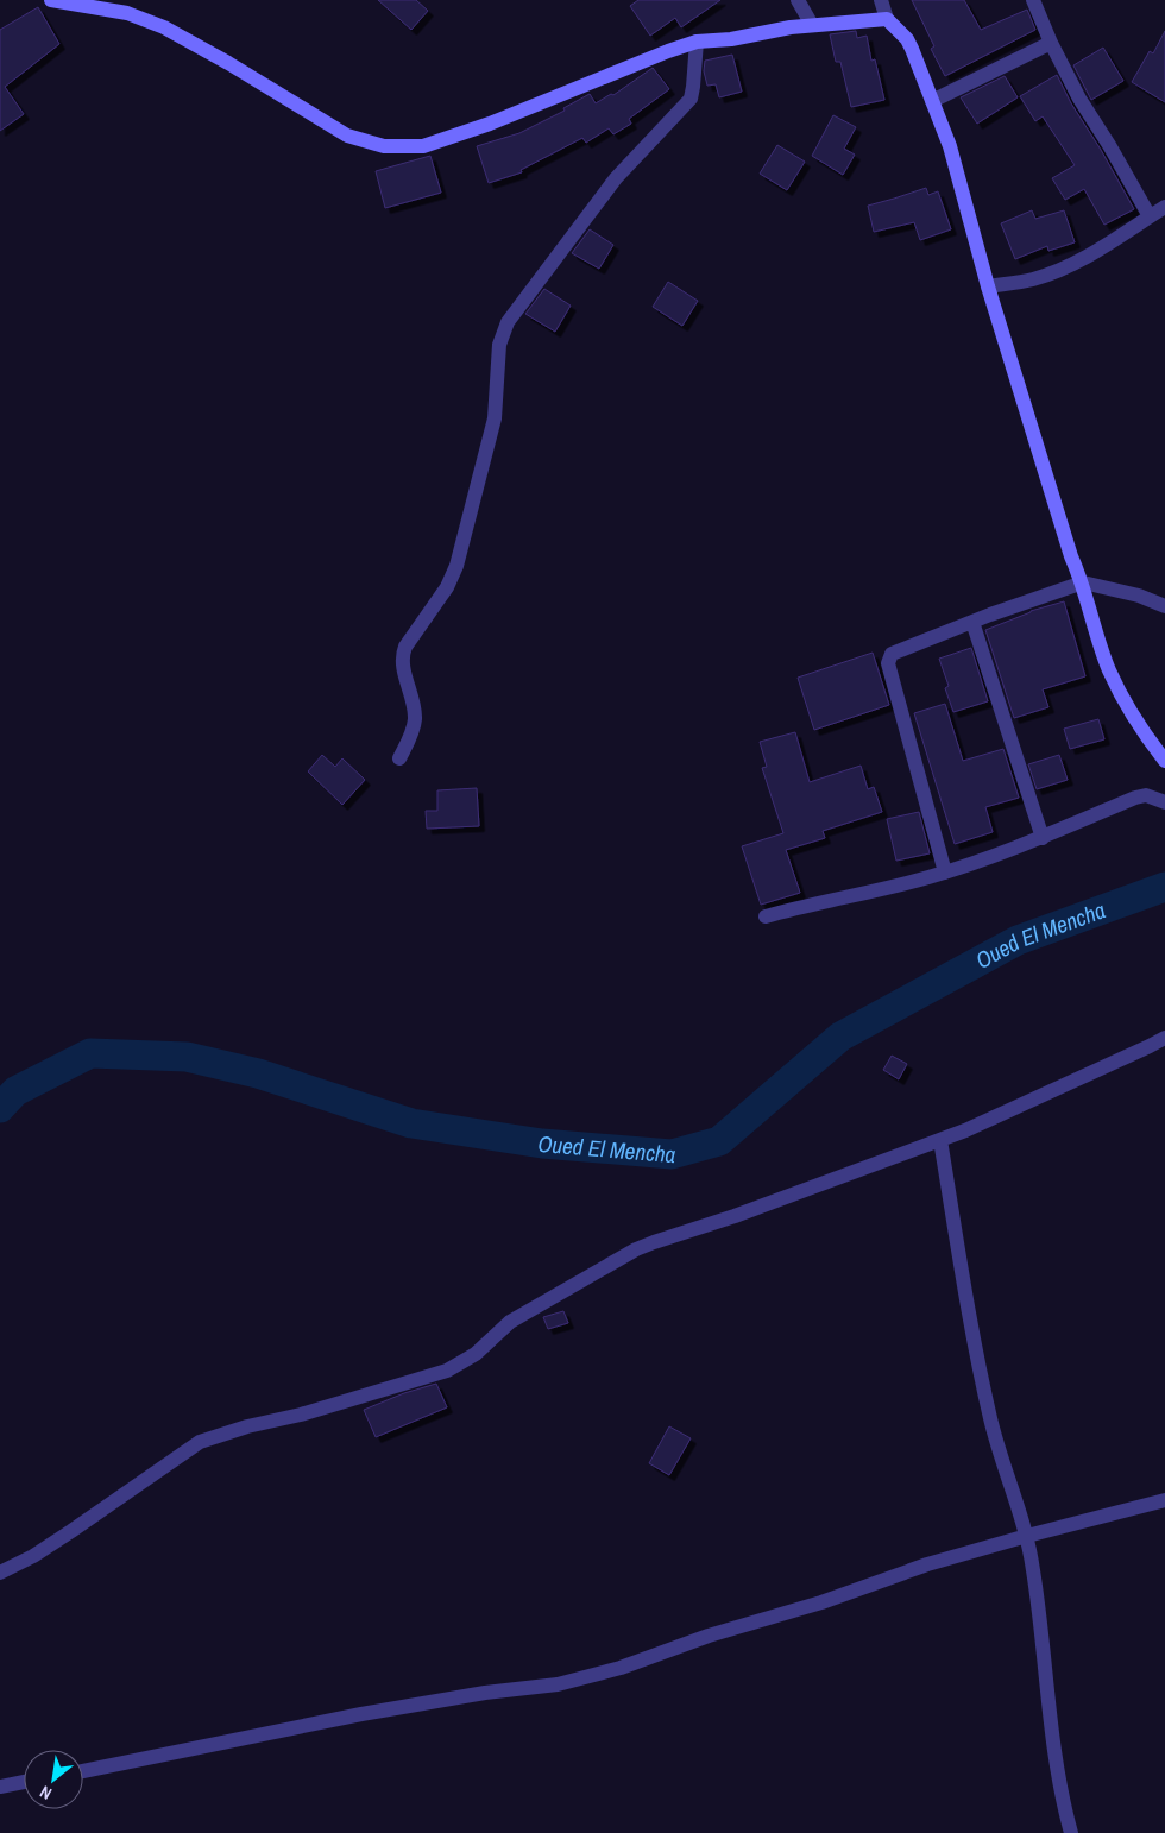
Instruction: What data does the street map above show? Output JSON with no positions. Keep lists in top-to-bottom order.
{
  "water": ["Oued El Mencha"],
  "north": "bottom left"
}
